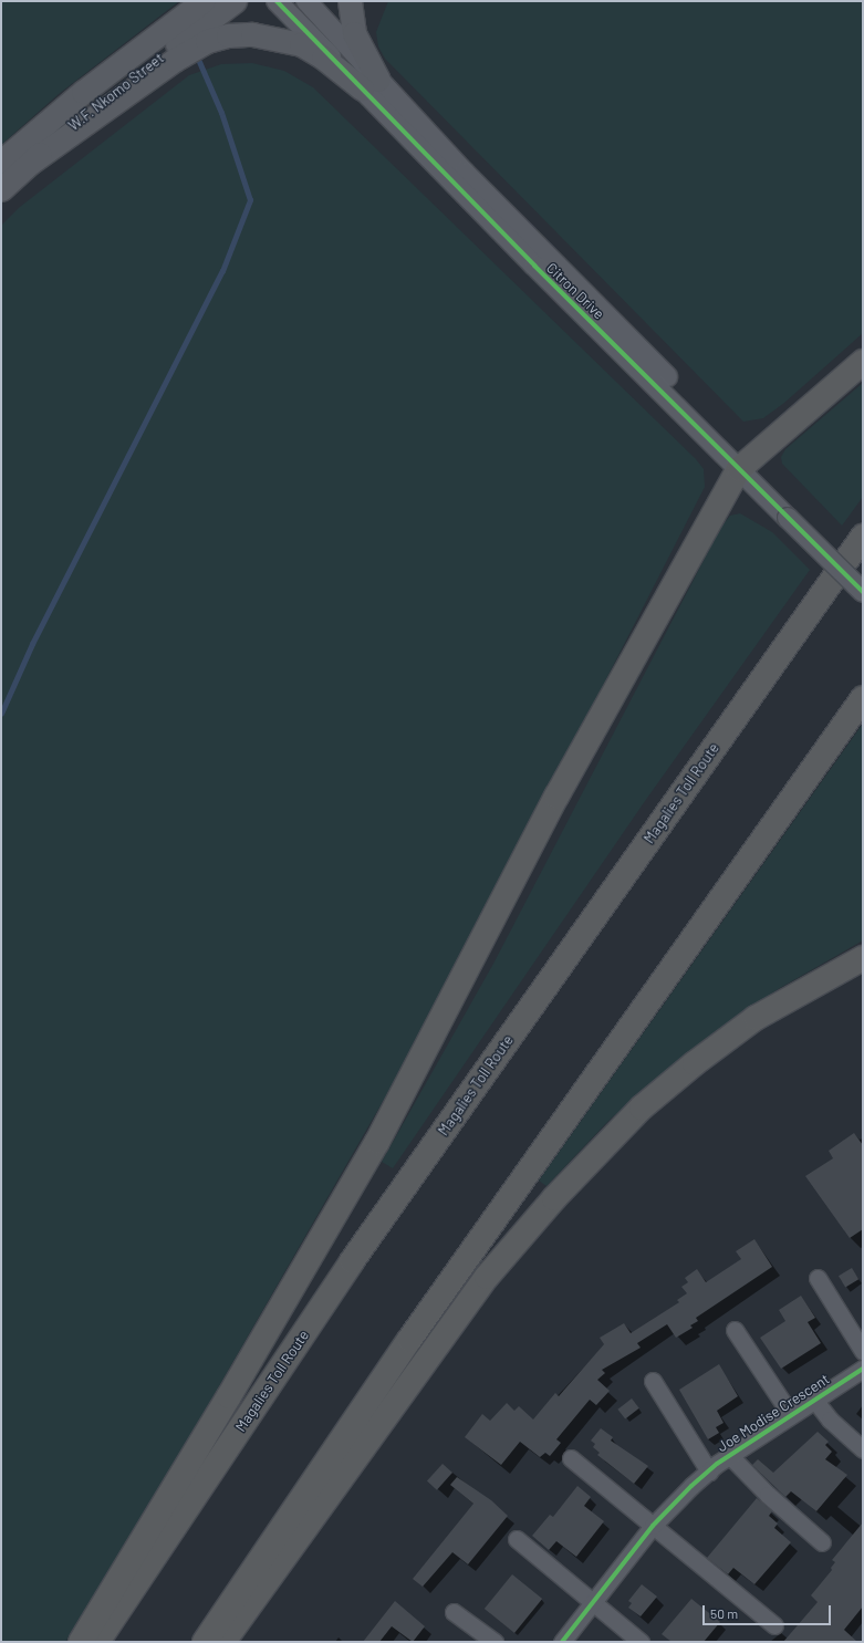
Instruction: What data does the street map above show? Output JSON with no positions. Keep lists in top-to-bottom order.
{
  "streets": {
    "highway": ["Magalies Toll Route"],
    "main road": ["W.F. Nkomo Street"],
    "street": ["Citron Drive", "Joe Modise Crescent"]
  },
  "scale_bar": "50 m"
}
